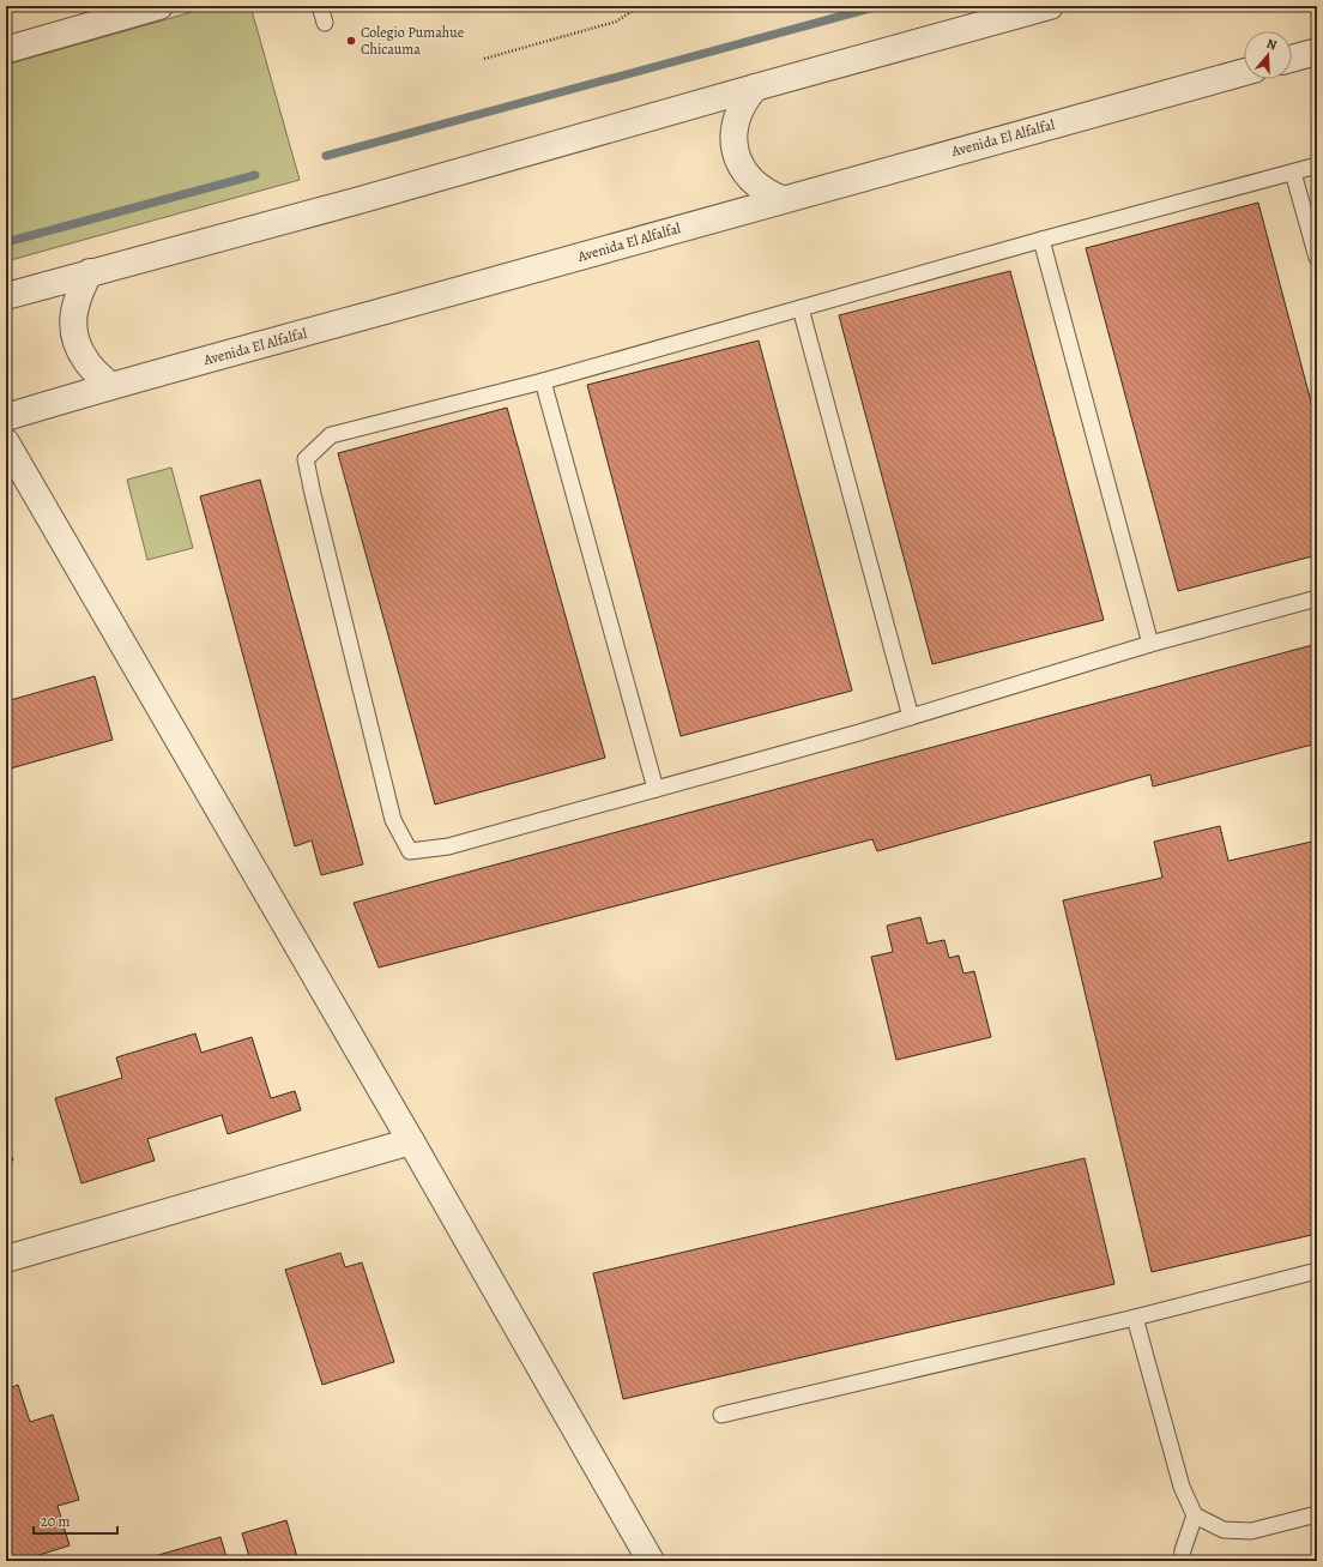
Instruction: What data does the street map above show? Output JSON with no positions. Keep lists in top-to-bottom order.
{
  "streets": {
    "street": ["Avenida El Alfalfal"]
  },
  "places": ["Colegio Pumahue Chicauma"],
  "scale_bar": "20 m",
  "north": "top"
}
